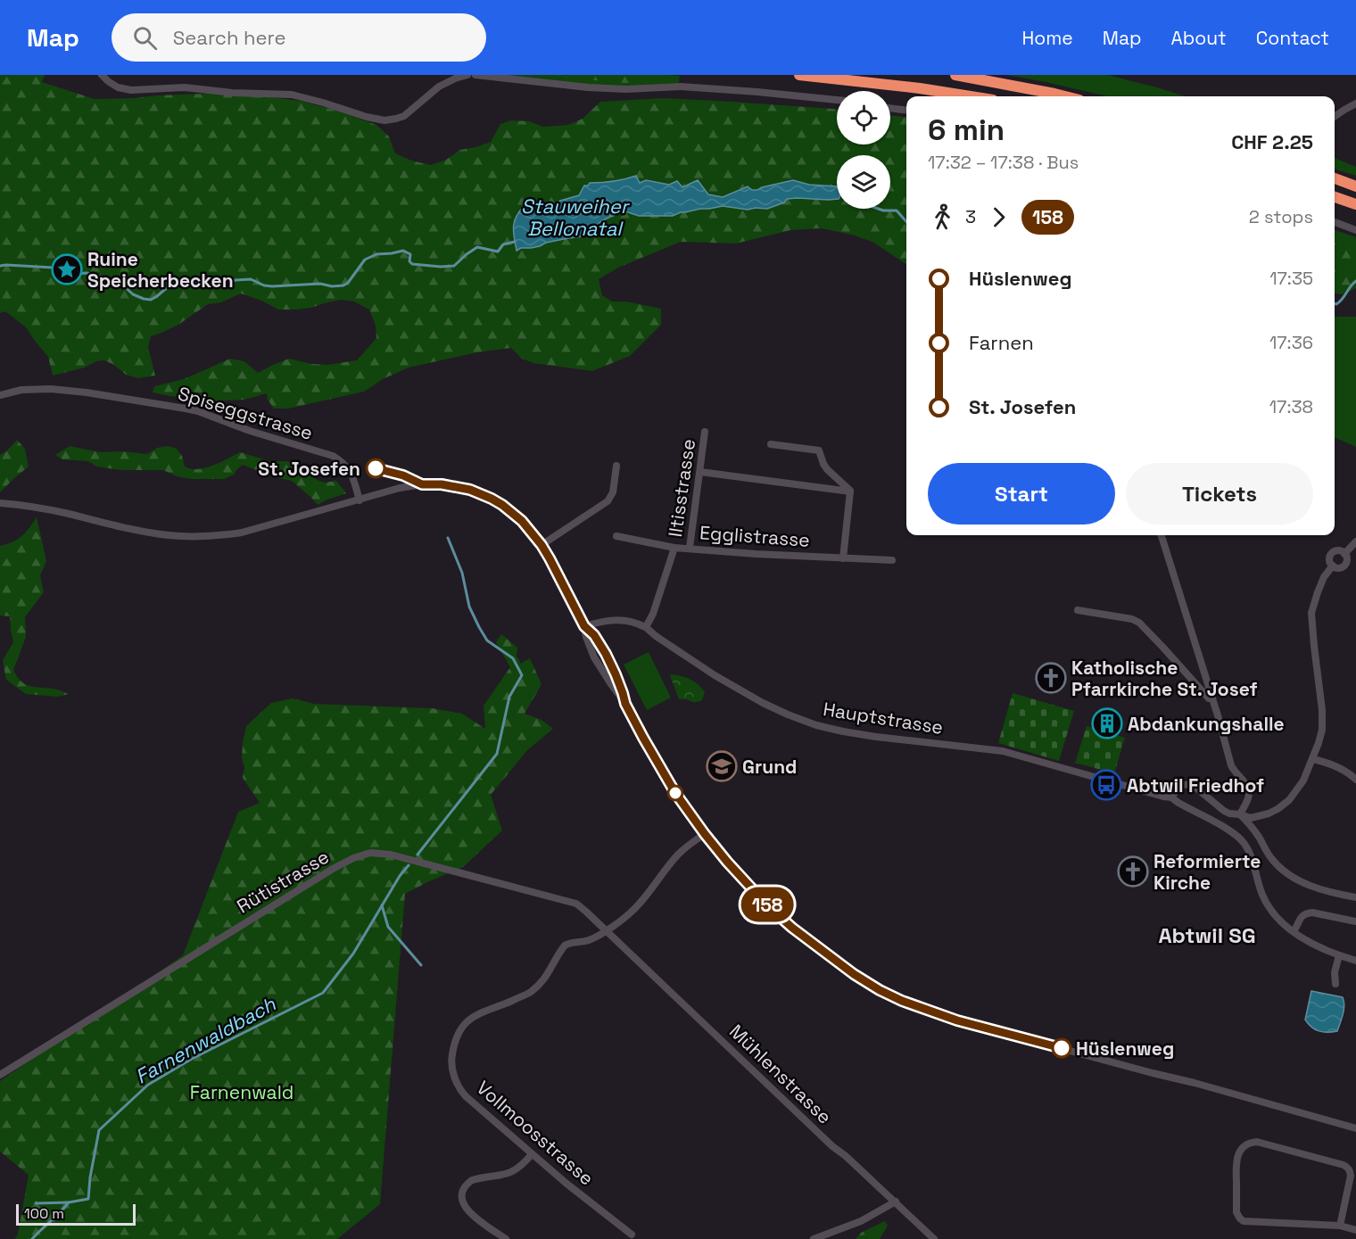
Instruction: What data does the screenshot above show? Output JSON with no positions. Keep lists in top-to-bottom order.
{
  "streets": {
    "street": [
      "Spiseggstrasse",
      "Iltisstrasse",
      "Egglistrasse",
      "Hauptstrasse",
      "Rütistrasse",
      "Mühlenstrasse",
      "Vollmoosstrasse"
    ]
  },
  "crossings": [
    ["Iltisstrasse", "Egglistrasse"],
    ["Iltisstrasse", "Hauptstrasse"],
    ["Rütistrasse", "Mühlenstrasse"],
    ["Rütistrasse", "Vollmoosstrasse"],
    ["Mühlenstrasse", "Vollmoosstrasse"]
  ],
  "districts": ["Abtwil SG"],
  "water": ["Stauweiher Bellonatal", "Farnenwaldbach"],
  "parks": ["Farnenwald"],
  "places": {
    "place": ["Ruine Speicherbecken"],
    "other": ["St. Josefen", "Hüslenweg"],
    "church": ["Katholische Pfarrkirche St. Josef", "Reformierte Kirche"],
    "building": ["Abdankungshalle"],
    "school or university": ["Grund"],
    "bus stop": ["Abtwil Friedhof"]
  },
  "lines": ["bus line 158"],
  "scale_bar": "100 m",
  "page": {
    "header": "Map",
    "search": "Search here",
    "nav": [
      "Home",
      "Map",
      "About",
      "Contact"
    ],
    "on_map": "158",
    "heading": ["6 min", "17:32 – 17:38 · Bus", "CHF 2.25"],
    "legs": ["3", "158", "2 stops"],
    "list": [
      {
        "name": "Hüslenweg",
        "value": "17:35"
      },
      {
        "name": "Farnen",
        "value": "17:36"
      },
      {
        "name": "St. Josefen",
        "value": "17:38"
      }
    ],
    "buttons": ["Start", "Tickets"],
    "scale": "100 m"
  }
}
